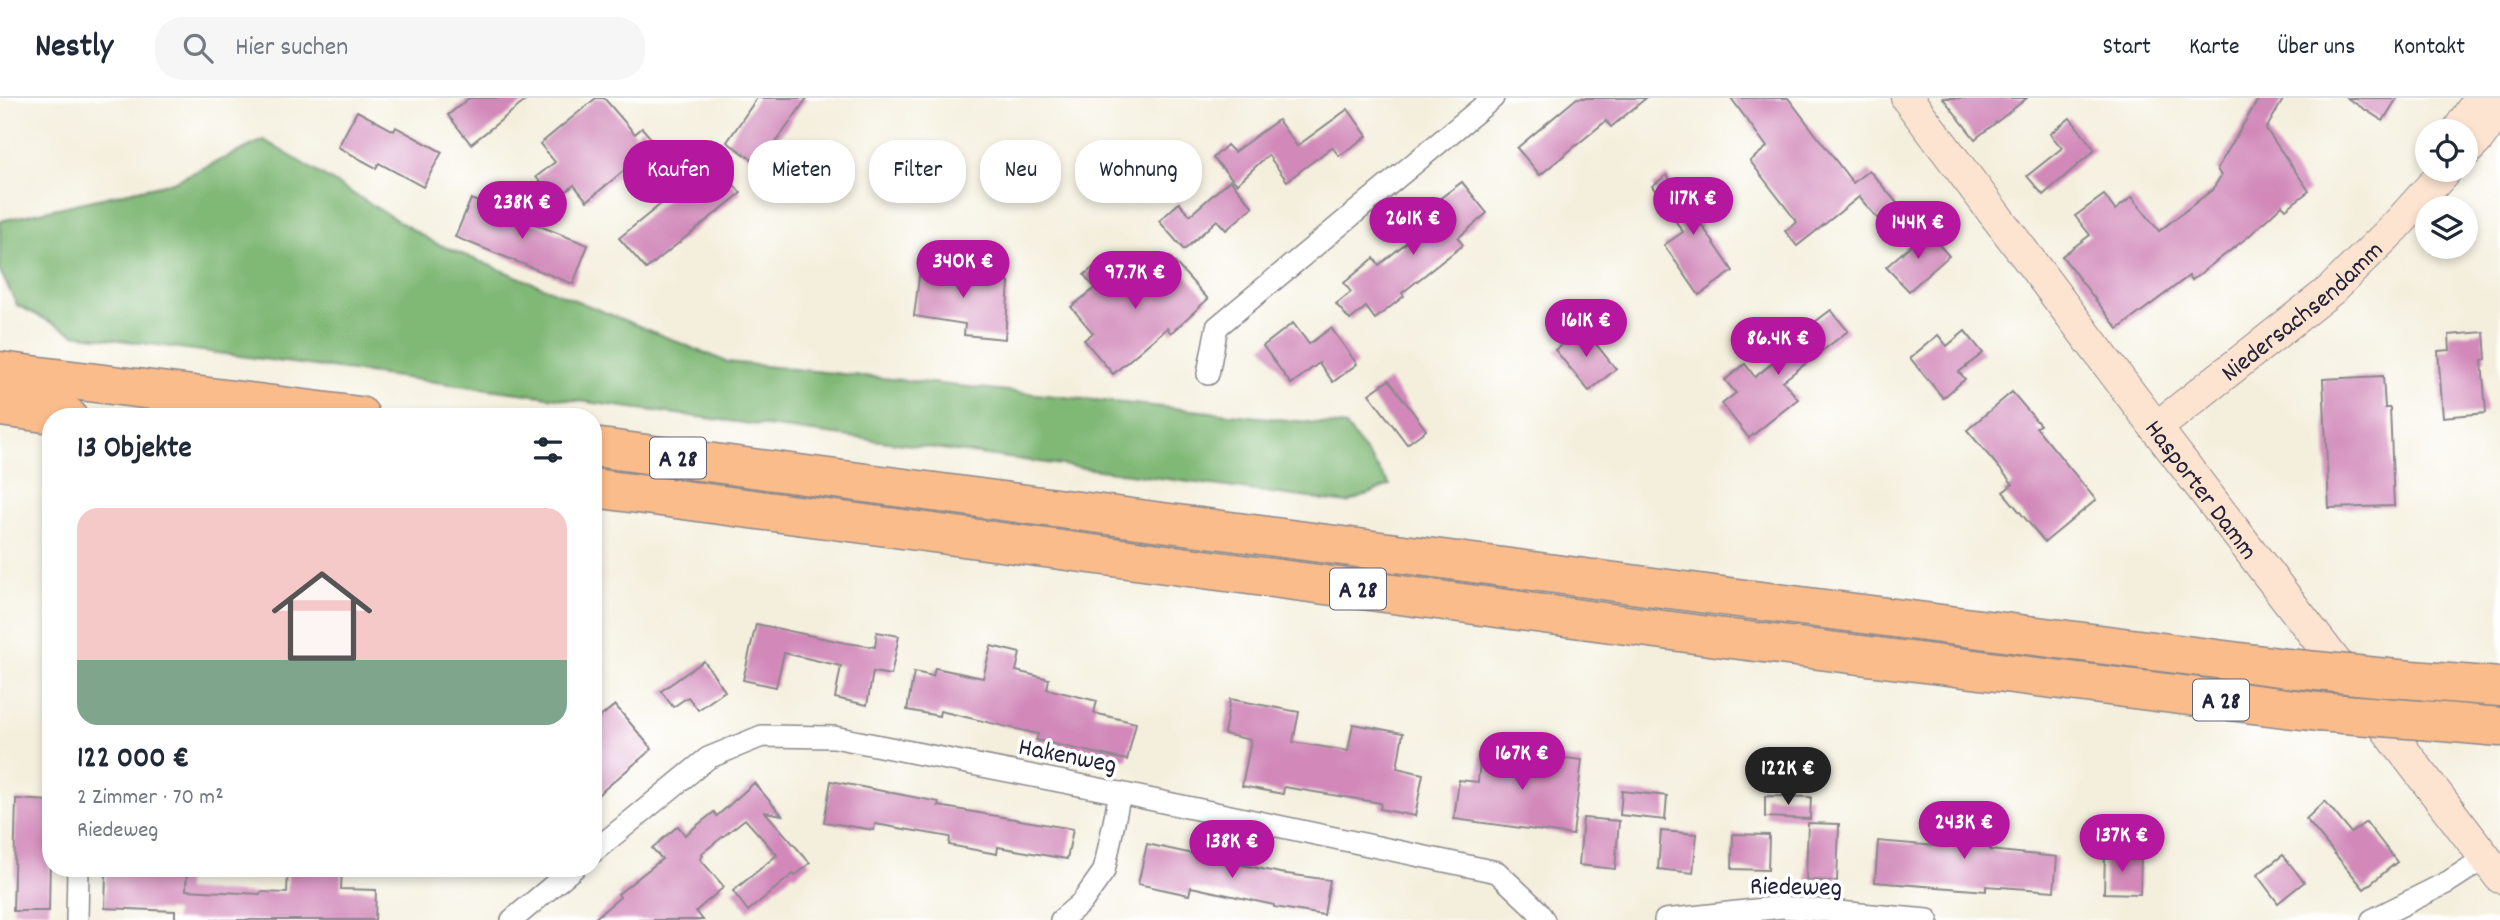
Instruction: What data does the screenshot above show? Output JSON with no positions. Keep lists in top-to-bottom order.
{
  "streets": {
    "highway": ["A 28"],
    "main road": ["Niedersachsendamm", "Hasporter Damm"],
    "street": ["Hakenweg", "Riedeweg"]
  },
  "crossings": [
    ["Niedersachsendamm", "Hasporter Damm"]
  ],
  "page": {
    "header": "Nestly",
    "search": "Hier suchen",
    "nav": [
      "Start",
      "Karte",
      "Über uns",
      "Kontakt"
    ],
    "chip": [
      "Kaufen",
      "Mieten",
      "Filter",
      "Neu",
      "Wohnung"
    ],
    "price": [
      "117K €",
      "238K €",
      "261K €",
      "144K €",
      "340K €",
      "97.7K €",
      "161K €",
      "86.4K €",
      "167K €",
      "122K €",
      "243K €",
      "137K €",
      "138K €"
    ],
    "heading": "13 Objekte",
    "list": [
      {
        "name": "122 000 €",
        "note": "2 Zimmer · 70 m² · Riedeweg"
      }
    ]
  }
}
